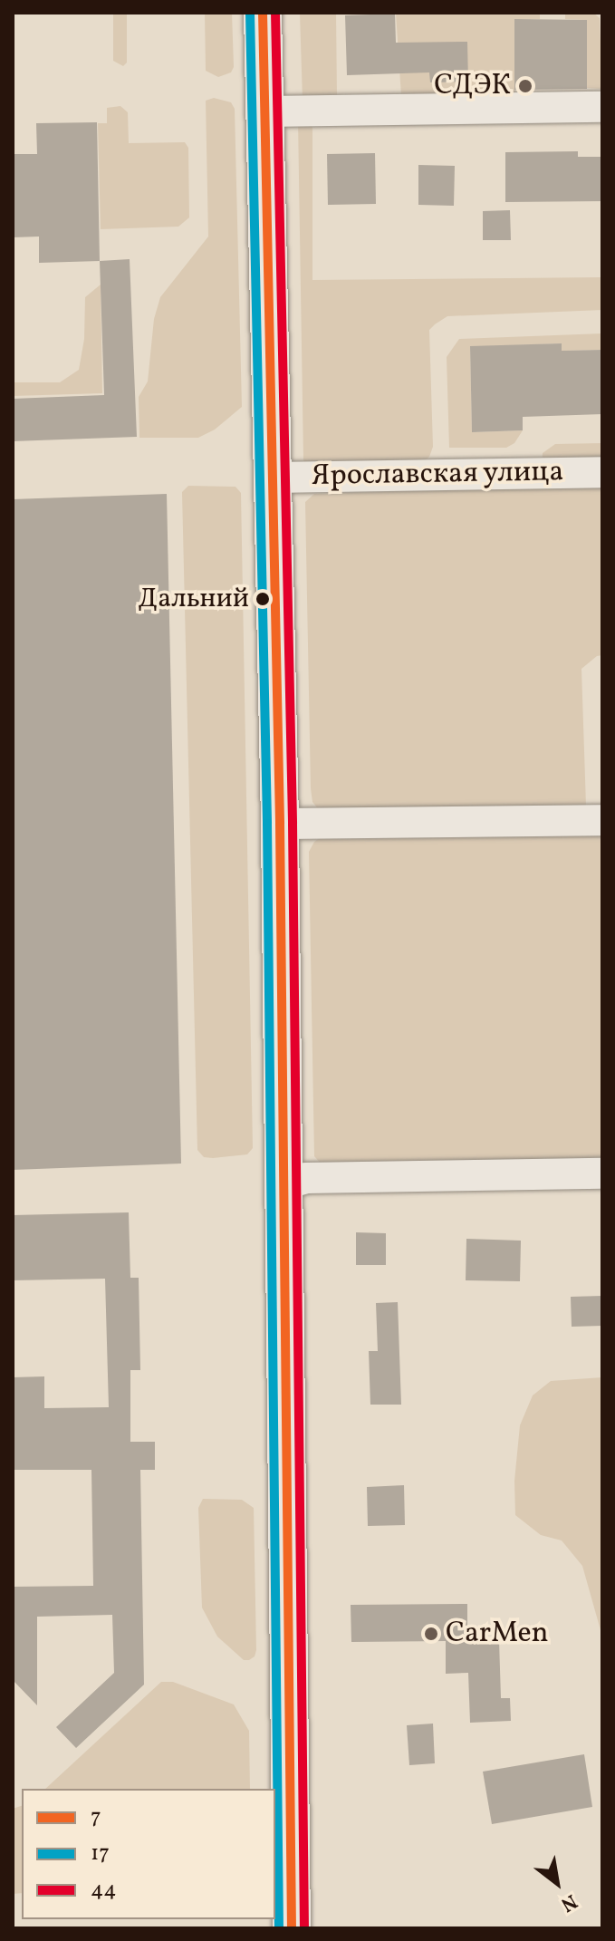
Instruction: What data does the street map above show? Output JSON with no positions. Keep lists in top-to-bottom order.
{
  "streets": {
    "street": ["Ярославская улица"]
  },
  "places": ["СДЭК", "Дальний", "CarMen"],
  "lines": ["transit line 7", "transit line 17", "transit line 44"],
  "legend": ["7", "17", "44"],
  "north": "bottom right"
}
